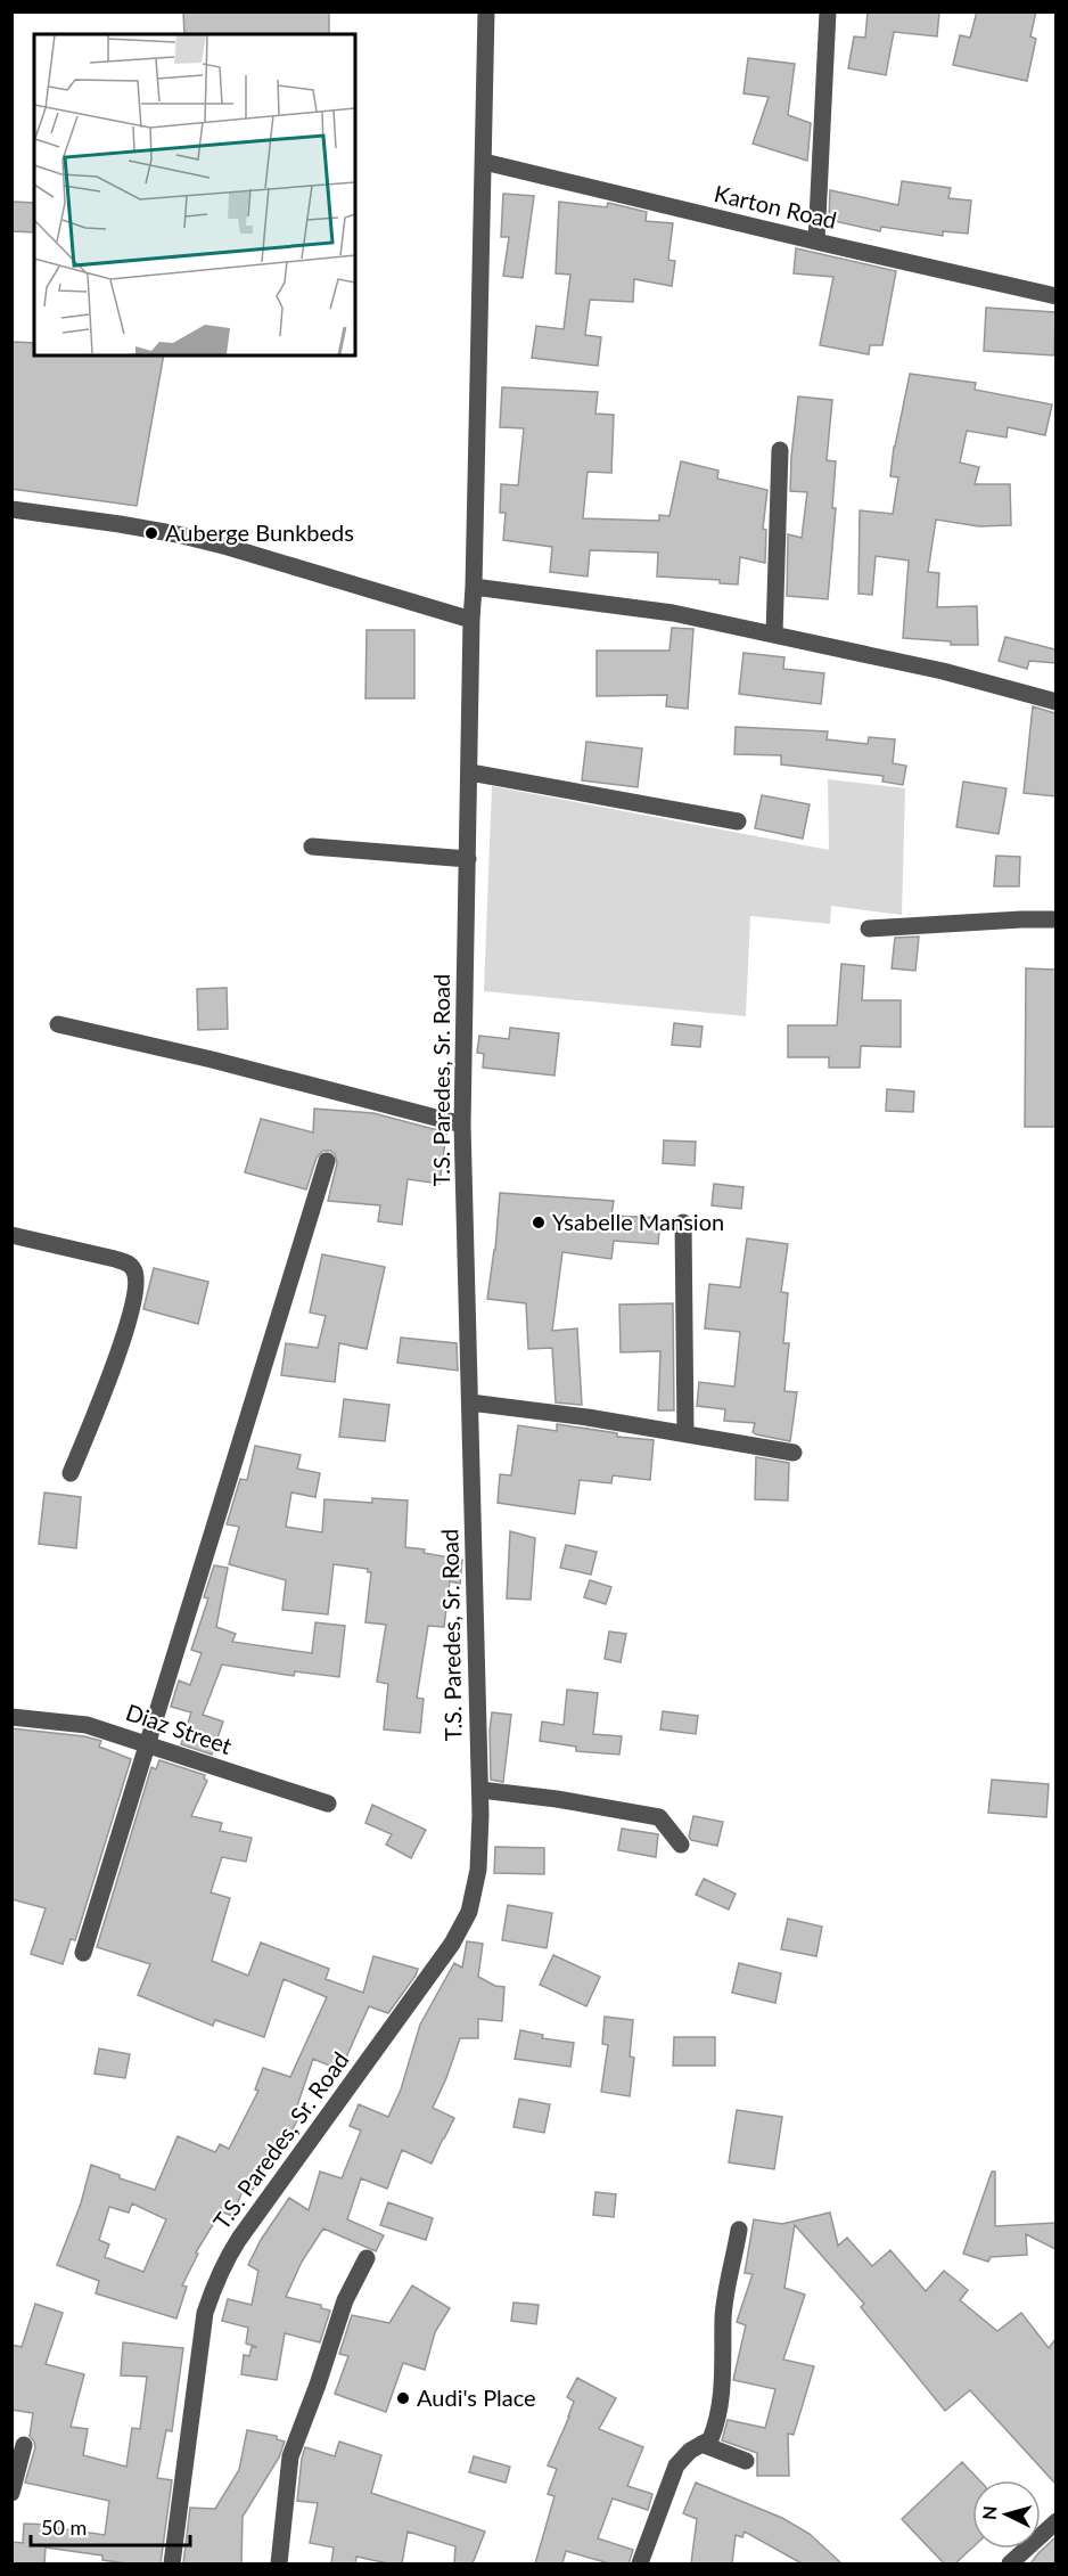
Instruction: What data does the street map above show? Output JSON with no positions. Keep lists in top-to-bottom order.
{
  "streets": {
    "street": ["Karton Road", "T.S. Paredes, Sr. Road", "Diaz Street"]
  },
  "crossings": [
    ["Karton Road", "T.S. Paredes, Sr. Road"]
  ],
  "places": ["Auberge Bunkbeds", "Ysabelle Mansion", "Audi's Place"],
  "scale_bar": "50 m",
  "north": "left"
}
